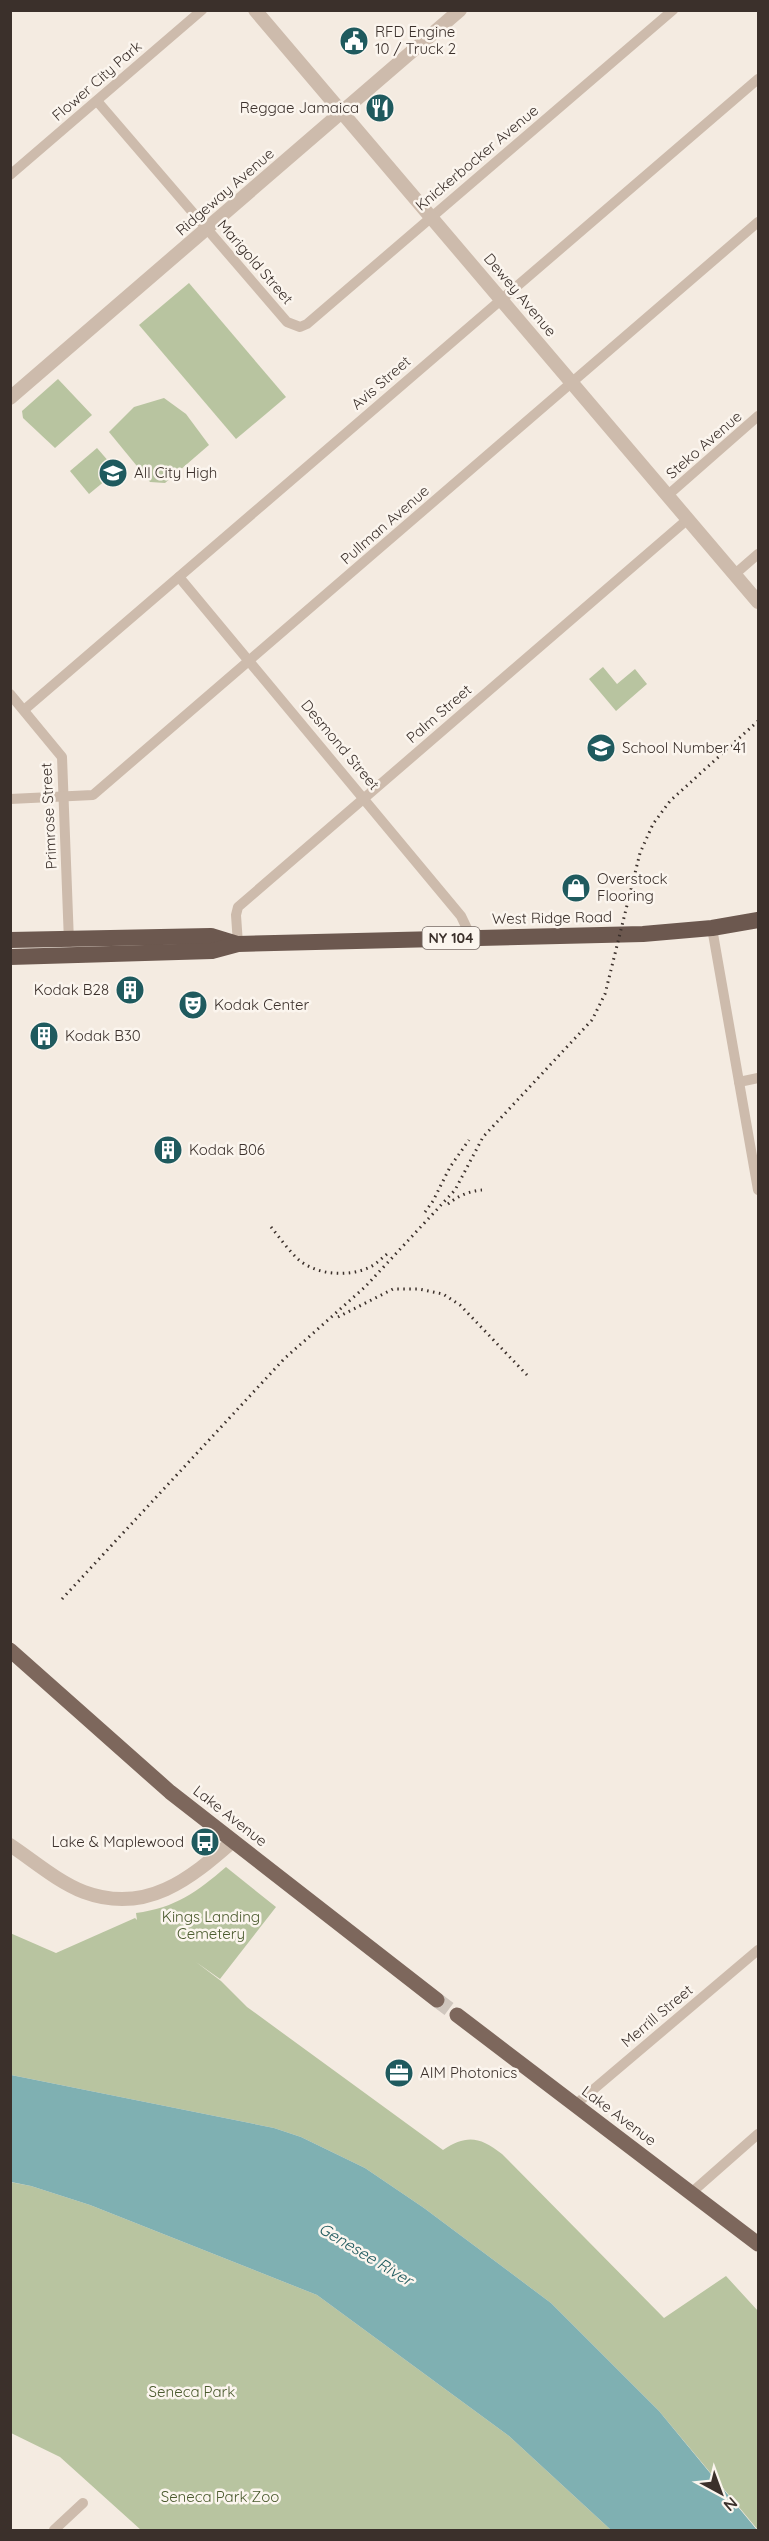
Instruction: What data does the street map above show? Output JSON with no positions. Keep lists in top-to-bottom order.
{
  "streets": {
    "highway": ["West Ridge Road", "NY 104"],
    "main road": ["Lake Avenue"],
    "street": [
      "Flower City Park",
      "Knickerbocker Avenue",
      "Ridgeway Avenue",
      "Marigold Street",
      "Dewey Avenue",
      "Avis Street",
      "Steko Avenue",
      "Pullman Avenue",
      "Palm Street",
      "Desmond Street",
      "Primrose Street",
      "Merrill Street"
    ]
  },
  "crossings": [
    ["Flower City Park", "Marigold Street"],
    ["Knickerbocker Avenue", "Marigold Street"],
    ["Knickerbocker Avenue", "Dewey Avenue"],
    ["Ridgeway Avenue", "Marigold Street"],
    ["Ridgeway Avenue", "Dewey Avenue"],
    ["Dewey Avenue", "Avis Street"],
    ["Dewey Avenue", "Steko Avenue"],
    ["Dewey Avenue", "Pullman Avenue"],
    ["Dewey Avenue", "Palm Street"],
    ["Avis Street", "Desmond Street"],
    ["Avis Street", "Primrose Street"],
    ["Pullman Avenue", "Desmond Street"],
    ["Pullman Avenue", "Primrose Street"],
    ["Palm Street", "Desmond Street"],
    ["Palm Street", "West Ridge Road"],
    ["Desmond Street", "West Ridge Road"],
    ["Primrose Street", "West Ridge Road"],
    ["Lake Avenue", "Merrill Street"]
  ],
  "water": ["Genesee River"],
  "parks": ["Kings Landing Cemetery", "Seneca Park", "Seneca Park Zoo"],
  "places": {
    "public building": ["RFD Engine 10 / Truck 2"],
    "restaurant": ["Reggae Jamaica"],
    "school or university": ["All City High", "School Number 41"],
    "shop": ["Overstock Flooring"],
    "building": ["Kodak B28", "Kodak B30", "Kodak B06"],
    "theatre": ["Kodak Center"],
    "bus stop": ["Lake & Maplewood"],
    "office": ["AIM Photonics"]
  },
  "north": "bottom right"
}
